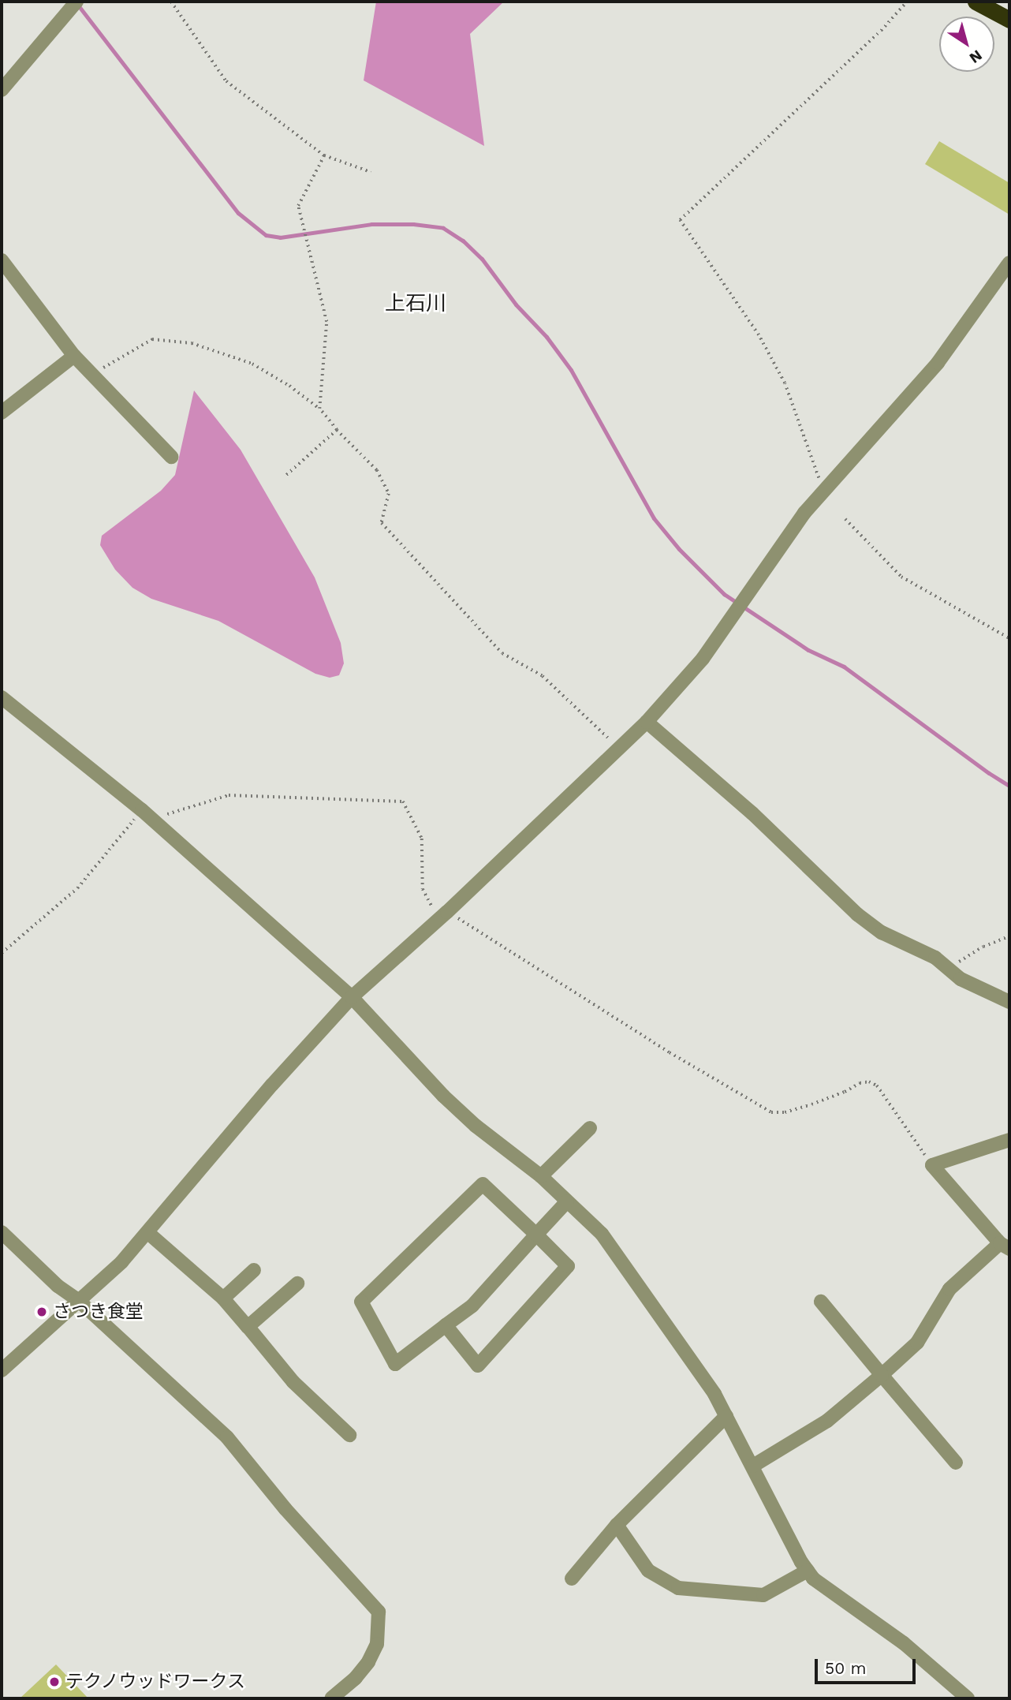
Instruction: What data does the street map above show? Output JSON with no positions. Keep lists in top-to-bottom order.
{
  "districts": ["上石川"],
  "places": ["さつき食堂", "テクノウッドワークス"],
  "scale_bar": "50 m",
  "north": "bottom right"
}
